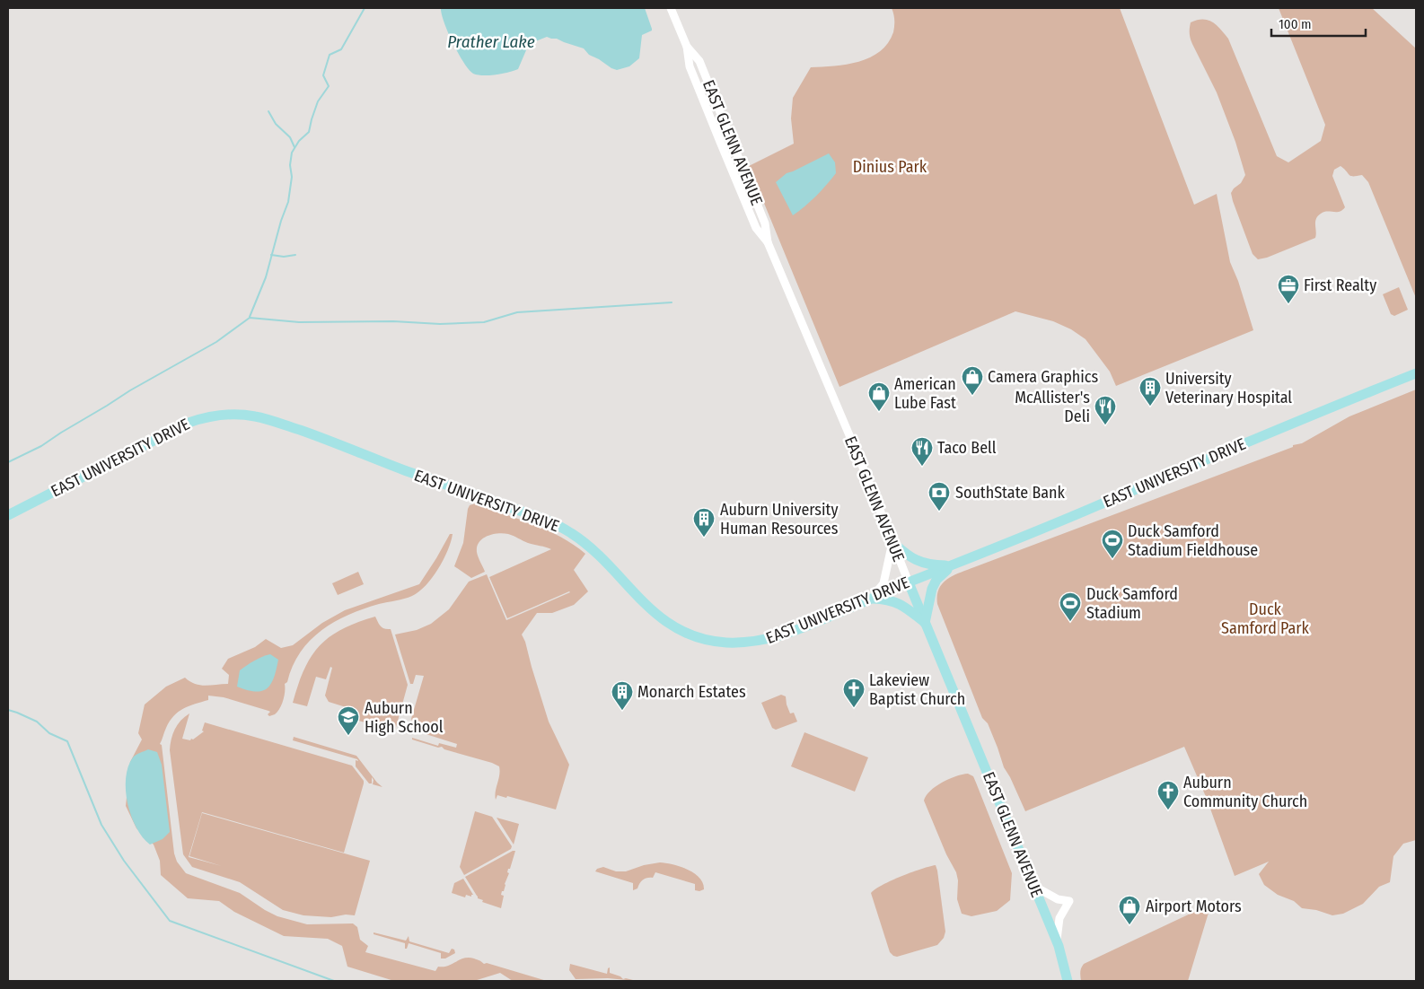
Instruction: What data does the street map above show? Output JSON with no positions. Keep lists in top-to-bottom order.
{
  "streets": {
    "main road": ["EAST GLENN AVENUE", "EAST UNIVERSITY DRIVE"]
  },
  "crossings": [
    ["EAST GLENN AVENUE", "EAST UNIVERSITY DRIVE"]
  ],
  "water": ["Prather Lake"],
  "parks": ["Dinius Park", "Duck Samford Park"],
  "places": {
    "office": ["First Realty"],
    "shop": ["Camera Graphics", "American Lube Fast", "Airport Motors"],
    "building": ["University Veterinary Hospital", "Auburn University Human Resources", "Monarch Estates"],
    "restaurant": ["McAllister's Deli", "Taco Bell"],
    "bank": ["SouthState Bank"],
    "sports": ["Duck Samford Stadium Fieldhouse", "Duck Samford Stadium"],
    "church": ["Lakeview Baptist Church", "Auburn Community Church"],
    "school or university": ["Auburn High School"]
  },
  "scale_bar": "100 m"
}
